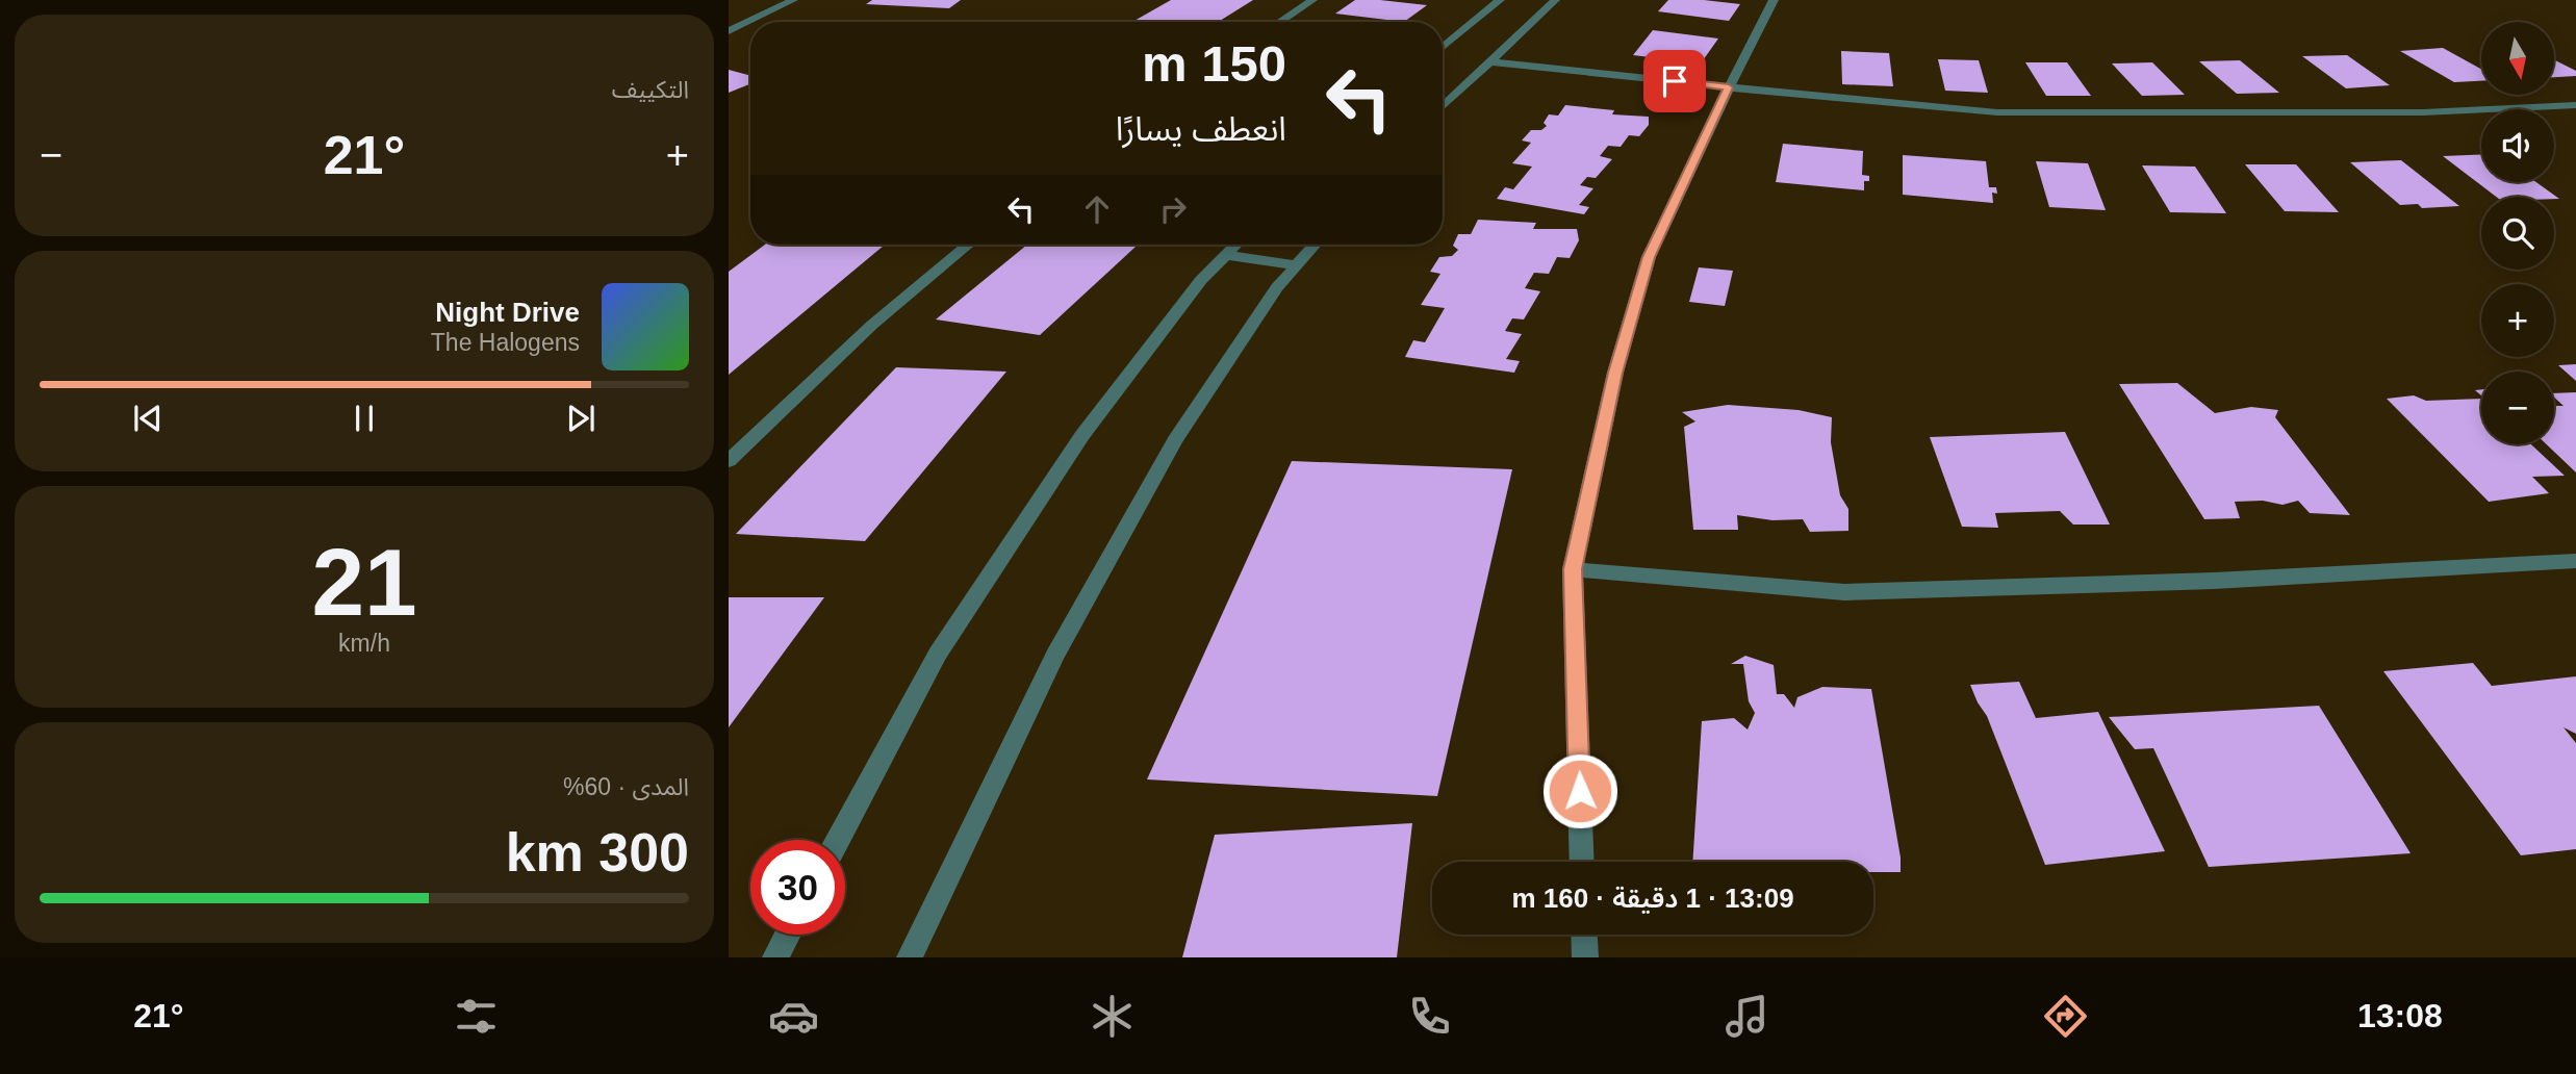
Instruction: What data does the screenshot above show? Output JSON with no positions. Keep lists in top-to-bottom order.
{
  "north": "bottom",
  "page": {
    "tile": [
      "التكييف",
      ["21", "km/h"],
      ["المدى · 60%", "300 km"]
    ],
    "map_buttons": ["+", "−"],
    "turn": ["150 m", "انعطف يسارًا"],
    "heat": ["−", "21°", "+"],
    "song": ["Night Drive", "The Halogens"],
    "limit": "30",
    "trip": "13:09 · 1 دقيقة · 160 m",
    "tabs": ["13:08", "21°"]
  }
}
